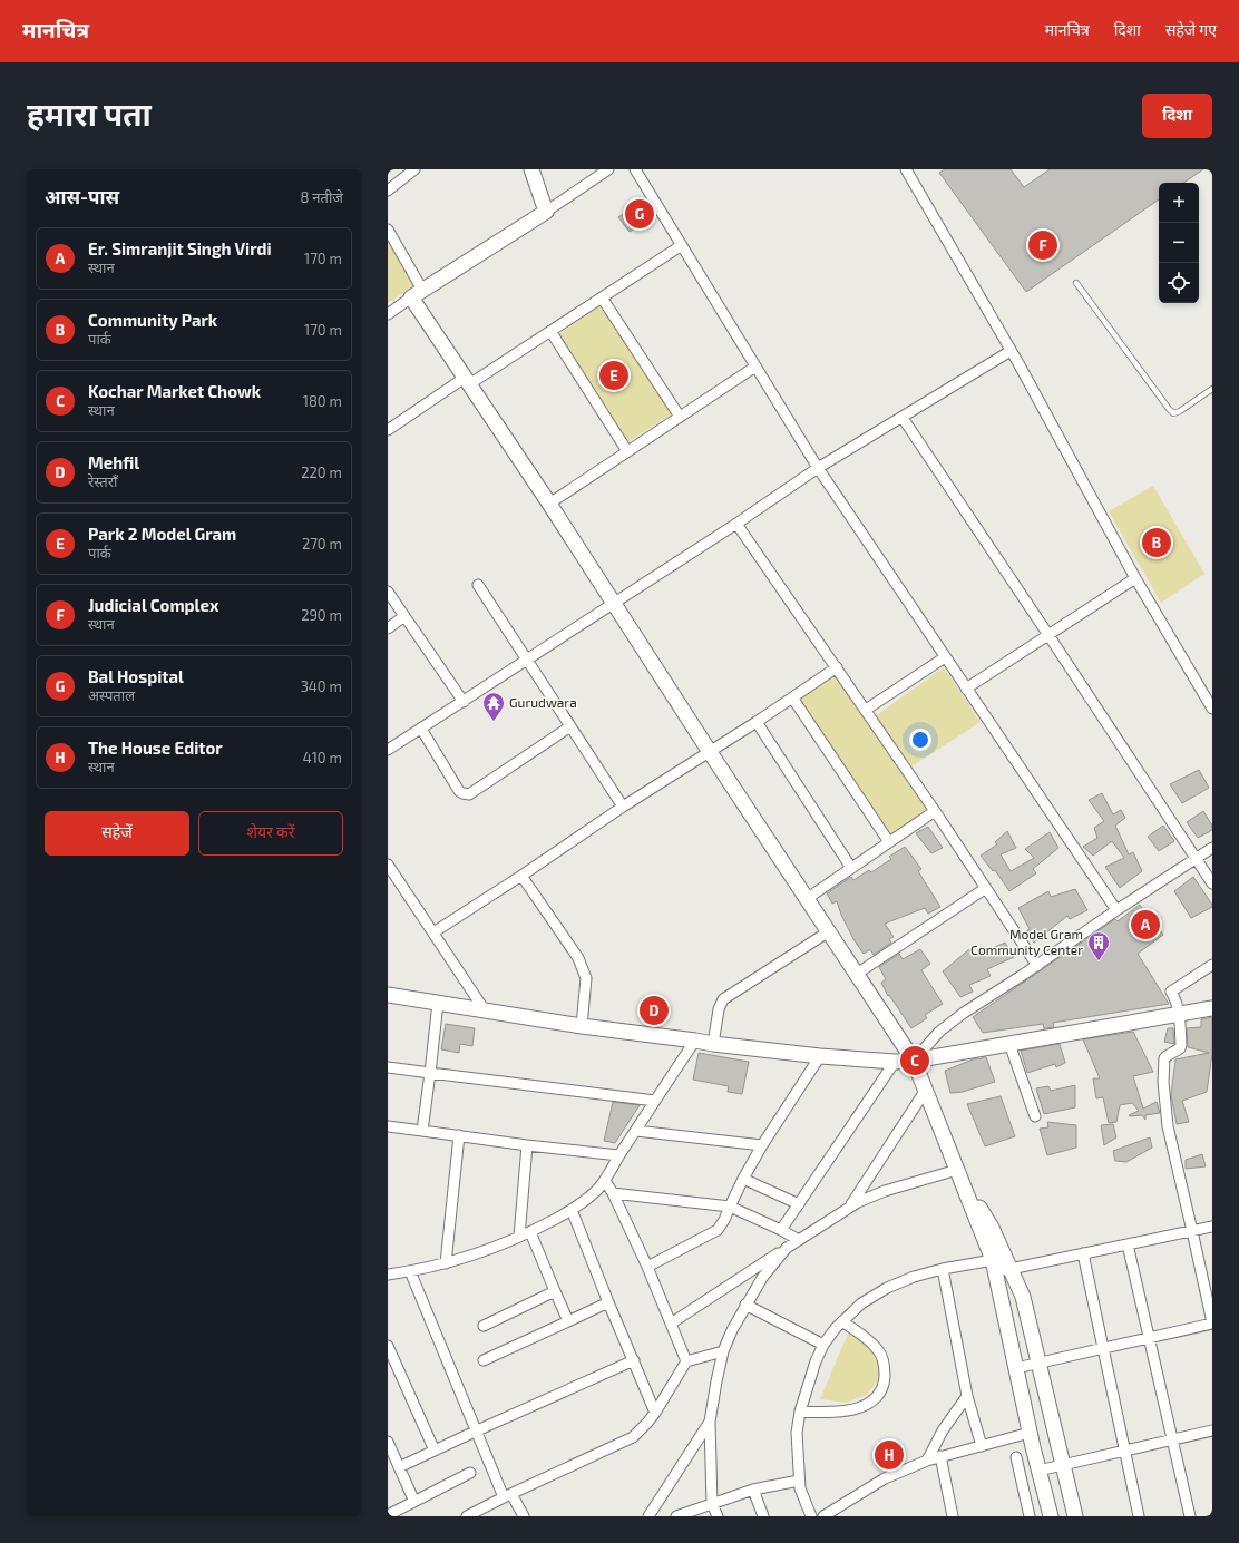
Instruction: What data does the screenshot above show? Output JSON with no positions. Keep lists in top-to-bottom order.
{
  "places": {
    "temple": ["Gurudwara"],
    "building": ["Model Gram Community Center"]
  },
  "page": {
    "header": "मानचित्र",
    "nav": ["मानचित्र", "दिशा", "सहेजे गए"],
    "buttons": [
      "दिशा",
      ["सहेजें", "शेयर करें"]
    ],
    "title": "हमारा पता",
    "heading": ["आस-पास", "8 नतीजे"],
    "map_buttons": ["+", "−"],
    "pins": [
      "G",
      "F",
      "E",
      "B",
      "A",
      "D",
      "C",
      "H"
    ],
    "list": [
      {
        "mark": "A",
        "name": "Er. Simranjit Singh Virdi",
        "note": "स्थान",
        "value": "170 m"
      },
      {
        "mark": "B",
        "name": "Community Park",
        "note": "पार्क",
        "value": "170 m"
      },
      {
        "mark": "C",
        "name": "Kochar Market Chowk",
        "note": "स्थान",
        "value": "180 m"
      },
      {
        "mark": "D",
        "name": "Mehfil",
        "note": "रेस्तराँ",
        "value": "220 m"
      },
      {
        "mark": "E",
        "name": "Park 2 Model Gram",
        "note": "पार्क",
        "value": "270 m"
      },
      {
        "mark": "F",
        "name": "Judicial Complex",
        "note": "स्थान",
        "value": "290 m"
      },
      {
        "mark": "G",
        "name": "Bal Hospital",
        "note": "अस्पताल",
        "value": "340 m"
      },
      {
        "mark": "H",
        "name": "The House Editor",
        "note": "स्थान",
        "value": "410 m"
      }
    ]
  }
}
